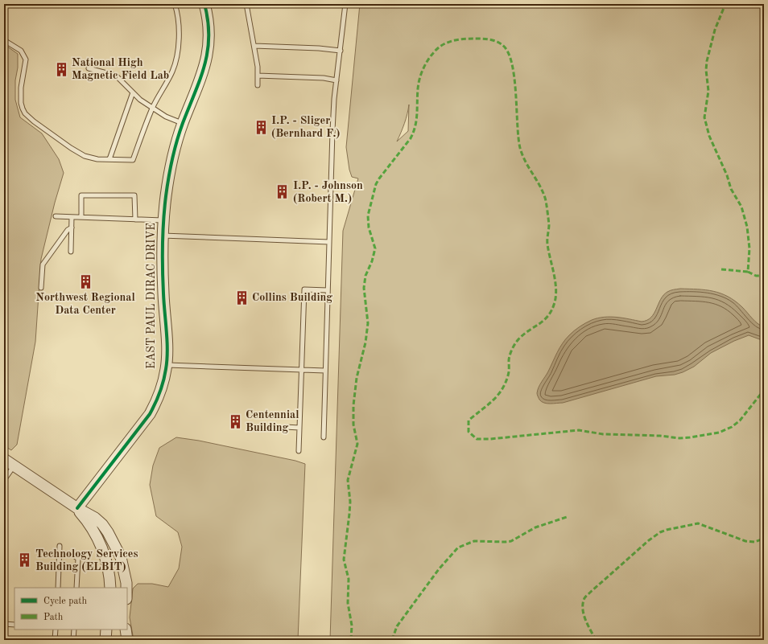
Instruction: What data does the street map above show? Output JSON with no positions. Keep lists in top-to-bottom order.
{
  "streets": {
    "street": ["EAST PAUL DIRAC DRIVE"]
  },
  "places": {
    "building": [
      "National High Magnetic Field Lab",
      "I.P. - Sliger (Bernhard F.)",
      "I.P. - Johnson (Robert M.)",
      "Northwest Regional Data Center",
      "Collins Building",
      "Centennial Building",
      "Technology Services Building (ELBIT)"
    ]
  },
  "legend": ["Cycle path", "Path"]
}
